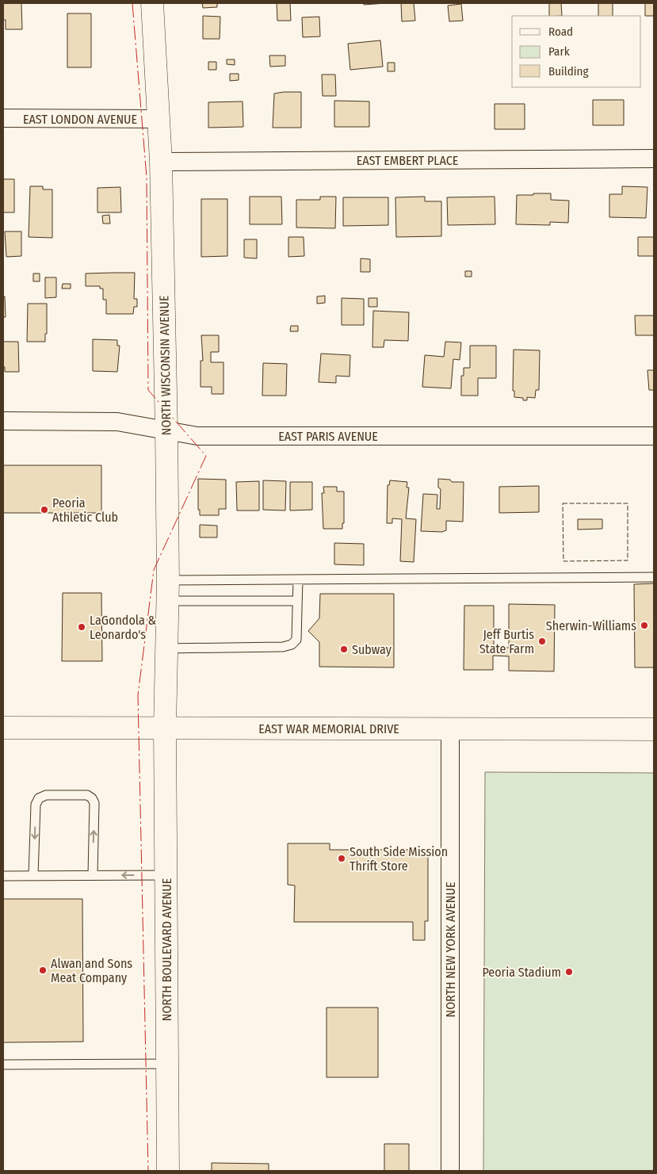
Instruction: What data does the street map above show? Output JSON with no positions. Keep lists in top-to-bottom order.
{
  "streets": {
    "main road": ["NORTH WISCONSIN AVENUE", "EAST WAR MEMORIAL DRIVE", "NORTH BOULEVARD AVENUE"],
    "street": [
      "EAST LONDON AVENUE",
      "EAST EMBERT PLACE",
      "EAST PARIS AVENUE",
      "NORTH NEW YORK AVENUE"
    ]
  },
  "crossings": [
    ["EAST LONDON AVENUE", "NORTH WISCONSIN AVENUE"],
    ["EAST EMBERT PLACE", "NORTH WISCONSIN AVENUE"],
    ["NORTH WISCONSIN AVENUE", "EAST PARIS AVENUE"],
    ["NORTH WISCONSIN AVENUE", "EAST WAR MEMORIAL DRIVE"],
    ["NORTH WISCONSIN AVENUE", "NORTH BOULEVARD AVENUE"],
    ["EAST WAR MEMORIAL DRIVE", "NORTH BOULEVARD AVENUE"],
    ["EAST WAR MEMORIAL DRIVE", "NORTH NEW YORK AVENUE"]
  ],
  "places": [
    "Peoria Athletic Club",
    "Sherwin-Williams",
    "LaGondola & Leonardo's",
    "Jeff Burtis State Farm",
    "Subway",
    "South Side Mission Thrift Store",
    "Alwan and Sons Meat Company",
    "Peoria Stadium"
  ],
  "legend": ["Road", "Park", "Building"]
}
